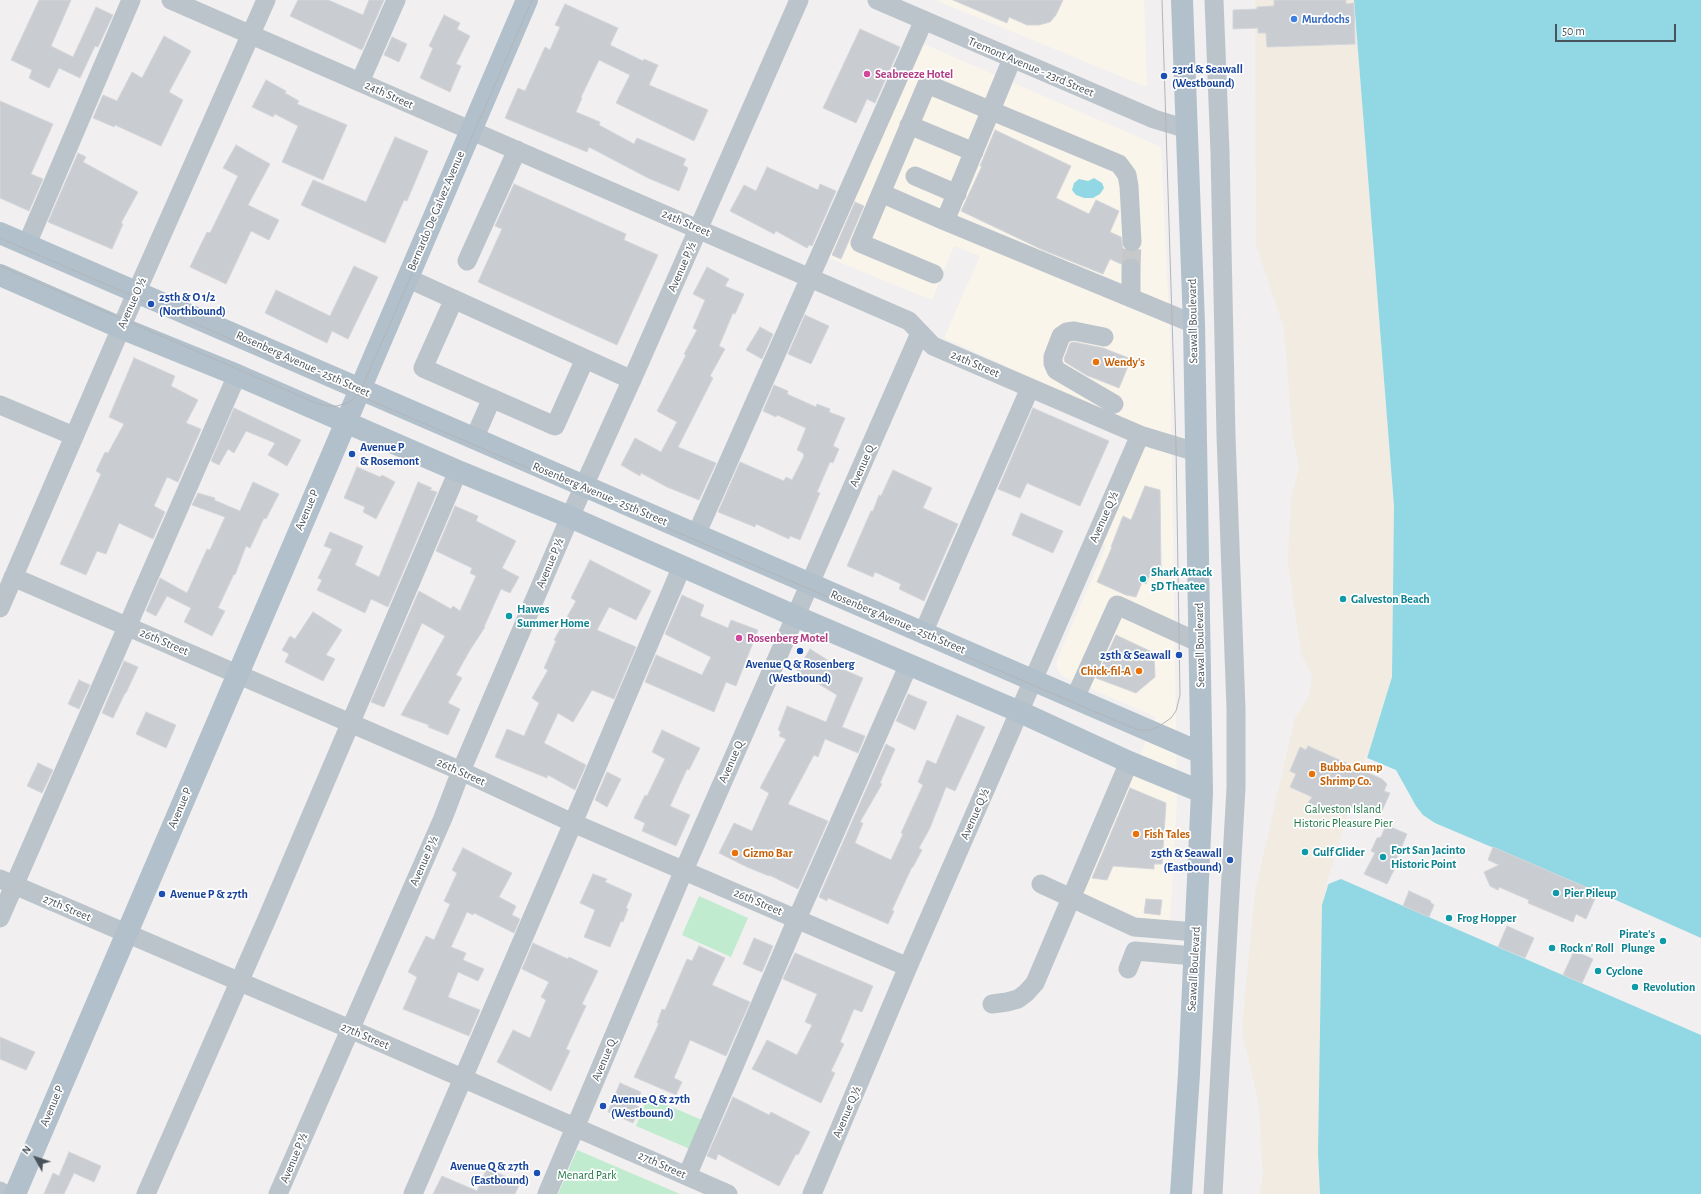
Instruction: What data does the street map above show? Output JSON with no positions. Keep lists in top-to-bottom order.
{
  "streets": {
    "main road": [
      "Bernardo De Galvez Avenue",
      "Seawall Boulevard",
      "Rosenberg Avenue - 25th Street",
      "Avenue P"
    ],
    "street": [
      "Tremont Avenue - 23rd Street",
      "24th Street",
      "Avenue P ½",
      "Avenue O ½",
      "Avenue Q",
      "Avenue Q ½",
      "26th Street",
      "27th Street"
    ]
  },
  "crossings": [
    ["Tremont Avenue - 23rd Street", "Seawall Boulevard"],
    ["24th Street", "Bernardo De Galvez Avenue"],
    ["24th Street", "Avenue P ½"],
    ["24th Street", "Avenue O ½"],
    ["24th Street", "Seawall Boulevard"],
    ["24th Street", "Avenue Q"],
    ["24th Street", "Avenue Q ½"],
    ["Bernardo De Galvez Avenue", "Rosenberg Avenue - 25th Street"],
    ["Bernardo De Galvez Avenue", "Avenue P"],
    ["Avenue P ½", "Rosenberg Avenue - 25th Street"],
    ["Avenue P ½", "26th Street"],
    ["Avenue P ½", "27th Street"],
    ["Avenue O ½", "Rosenberg Avenue - 25th Street"],
    ["Avenue O ½", "26th Street"],
    ["Seawall Boulevard", "Rosenberg Avenue - 25th Street"],
    ["Rosenberg Avenue - 25th Street", "Avenue Q"],
    ["Rosenberg Avenue - 25th Street", "Avenue Q ½"],
    ["Avenue Q", "26th Street"],
    ["Avenue Q", "27th Street"],
    ["Avenue P", "26th Street"],
    ["Avenue P", "27th Street"],
    ["Avenue Q ½", "26th Street"]
  ],
  "parks": ["Galveston Island Historic Pleasure Pier", "Menard Park"],
  "places": [
    "Murdochs",
    "Seabreeze Hotel",
    "23rd & Seawall (Westbound)",
    "25th & O 1/2 (Northbound)",
    "Wendy's",
    "Avenue P & Rosemont",
    "Shark Attack 5D Theatee",
    "Galveston Beach",
    "Hawes Summer Home",
    "Rosenberg Motel",
    "Avenue Q & Rosenberg (Westbound)",
    "25th & Seawall",
    "Chick-fil-A",
    "Bubba Gump Shrimp Co.",
    "Fish Tales",
    "Gulf Glider",
    "Gizmo Bar",
    "Fort San Jacinto Historic Point",
    "25th & Seawall (Eastbound)",
    "Pier Pileup",
    "Avenue P & 27th",
    "Frog Hopper",
    "Pirate's Plunge",
    "Rock n' Roll",
    "Cyclone",
    "Revolution",
    "Avenue Q & 27th (Westbound)",
    "Avenue Q & 27th (Eastbound)"
  ],
  "scale_bar": "50 m",
  "north": "top left"
}
